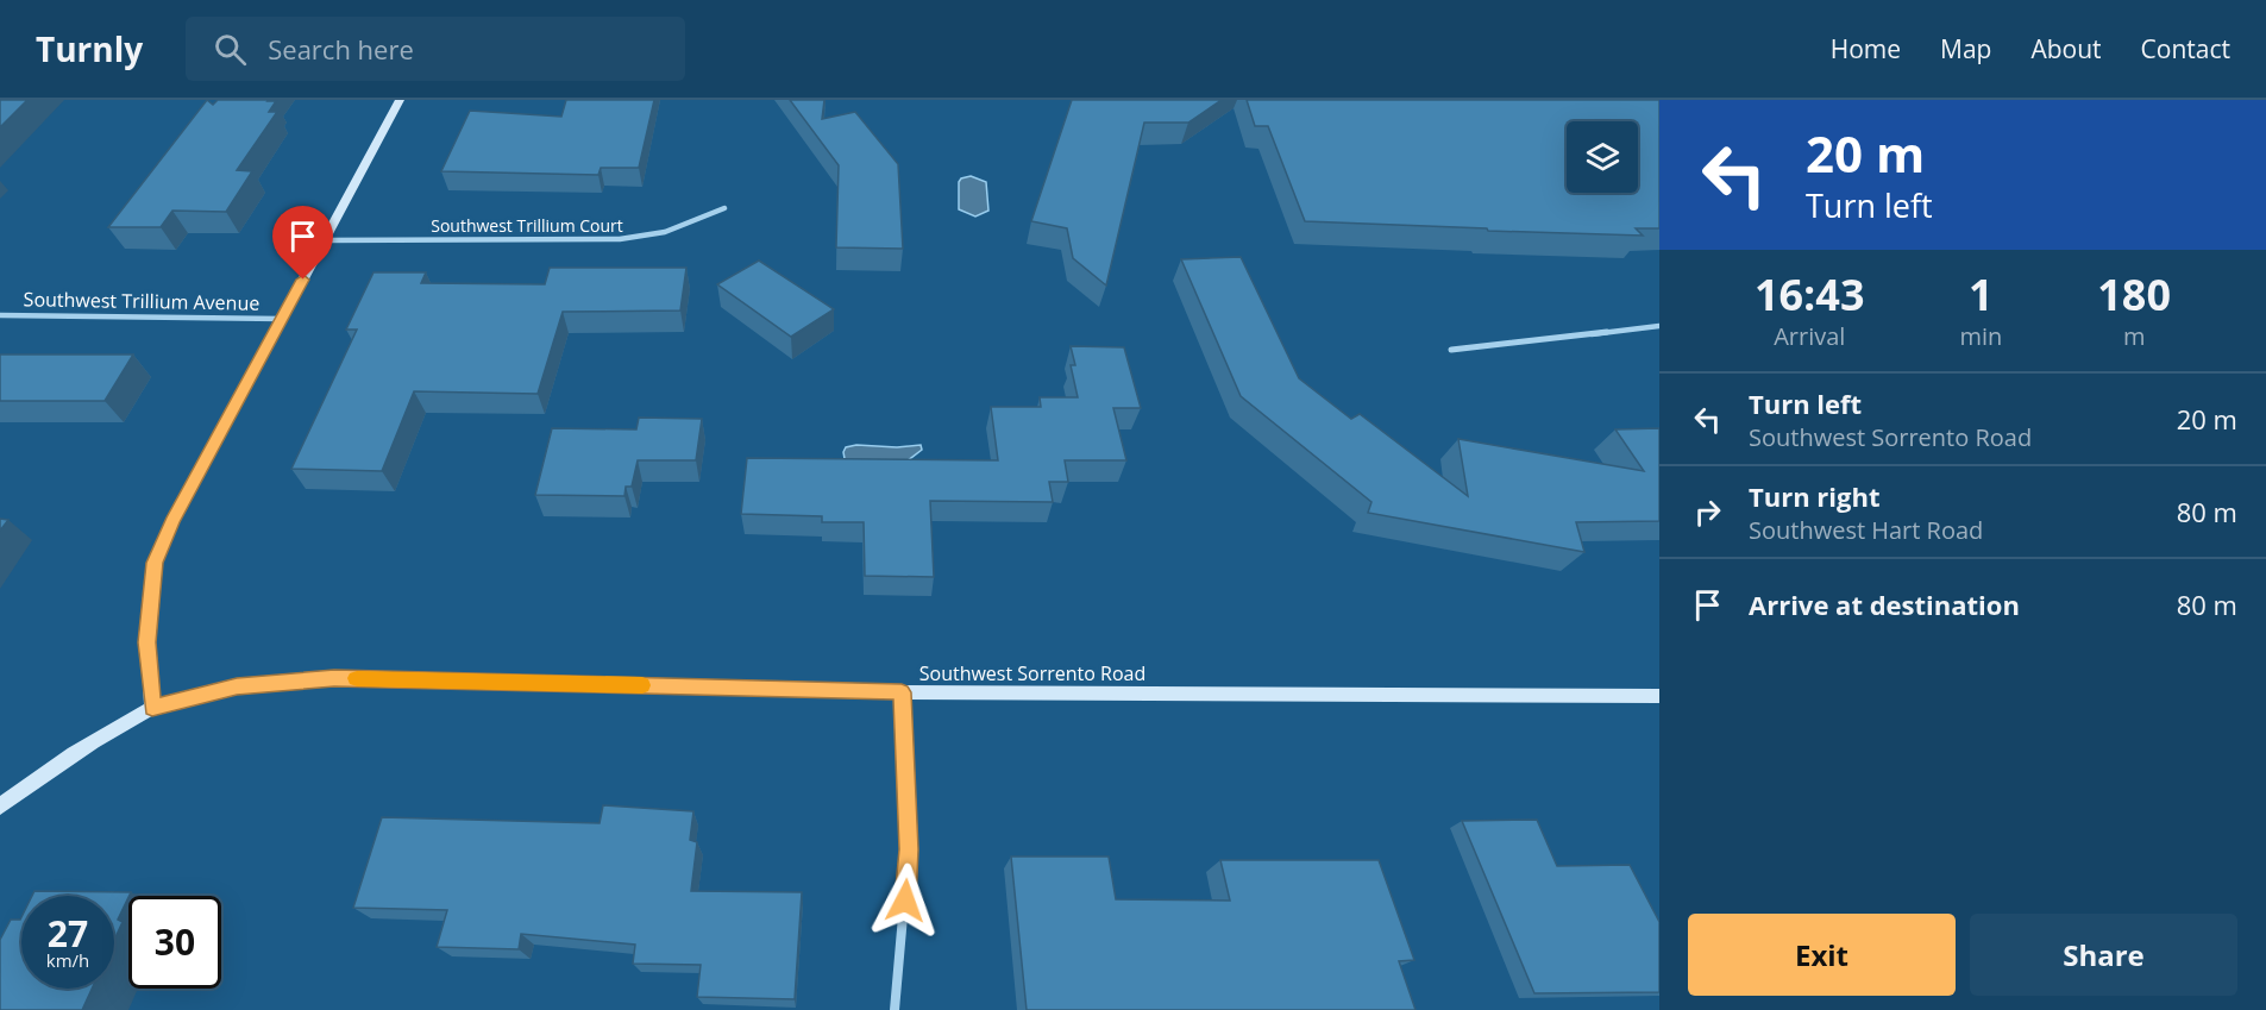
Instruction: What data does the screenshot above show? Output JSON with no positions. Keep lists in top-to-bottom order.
{
  "streets": {
    "street": ["Southwest Trillium Court", "Southwest Trillium Avenue", "Southwest Sorrento Road"]
  },
  "page": {
    "header": "Turnly",
    "search": "Search here",
    "nav": [
      "Home",
      "Map",
      "About",
      "Contact"
    ],
    "turn": ["20 m", "Turn left"],
    "eta": [
      "16:43",
      "Arrival",
      "1",
      "min",
      "180",
      "m"
    ],
    "list": [
      {
        "name": "Turn left",
        "note": "Southwest Sorrento Road",
        "value": "20 m"
      },
      {
        "name": "Turn right",
        "note": "Southwest Hart Road",
        "value": "80 m"
      },
      {
        "name": "Arrive at destination",
        "value": "80 m"
      }
    ],
    "speed": "27 km/h",
    "limit": "30",
    "buttons": ["Exit", "Share"]
  }
}
